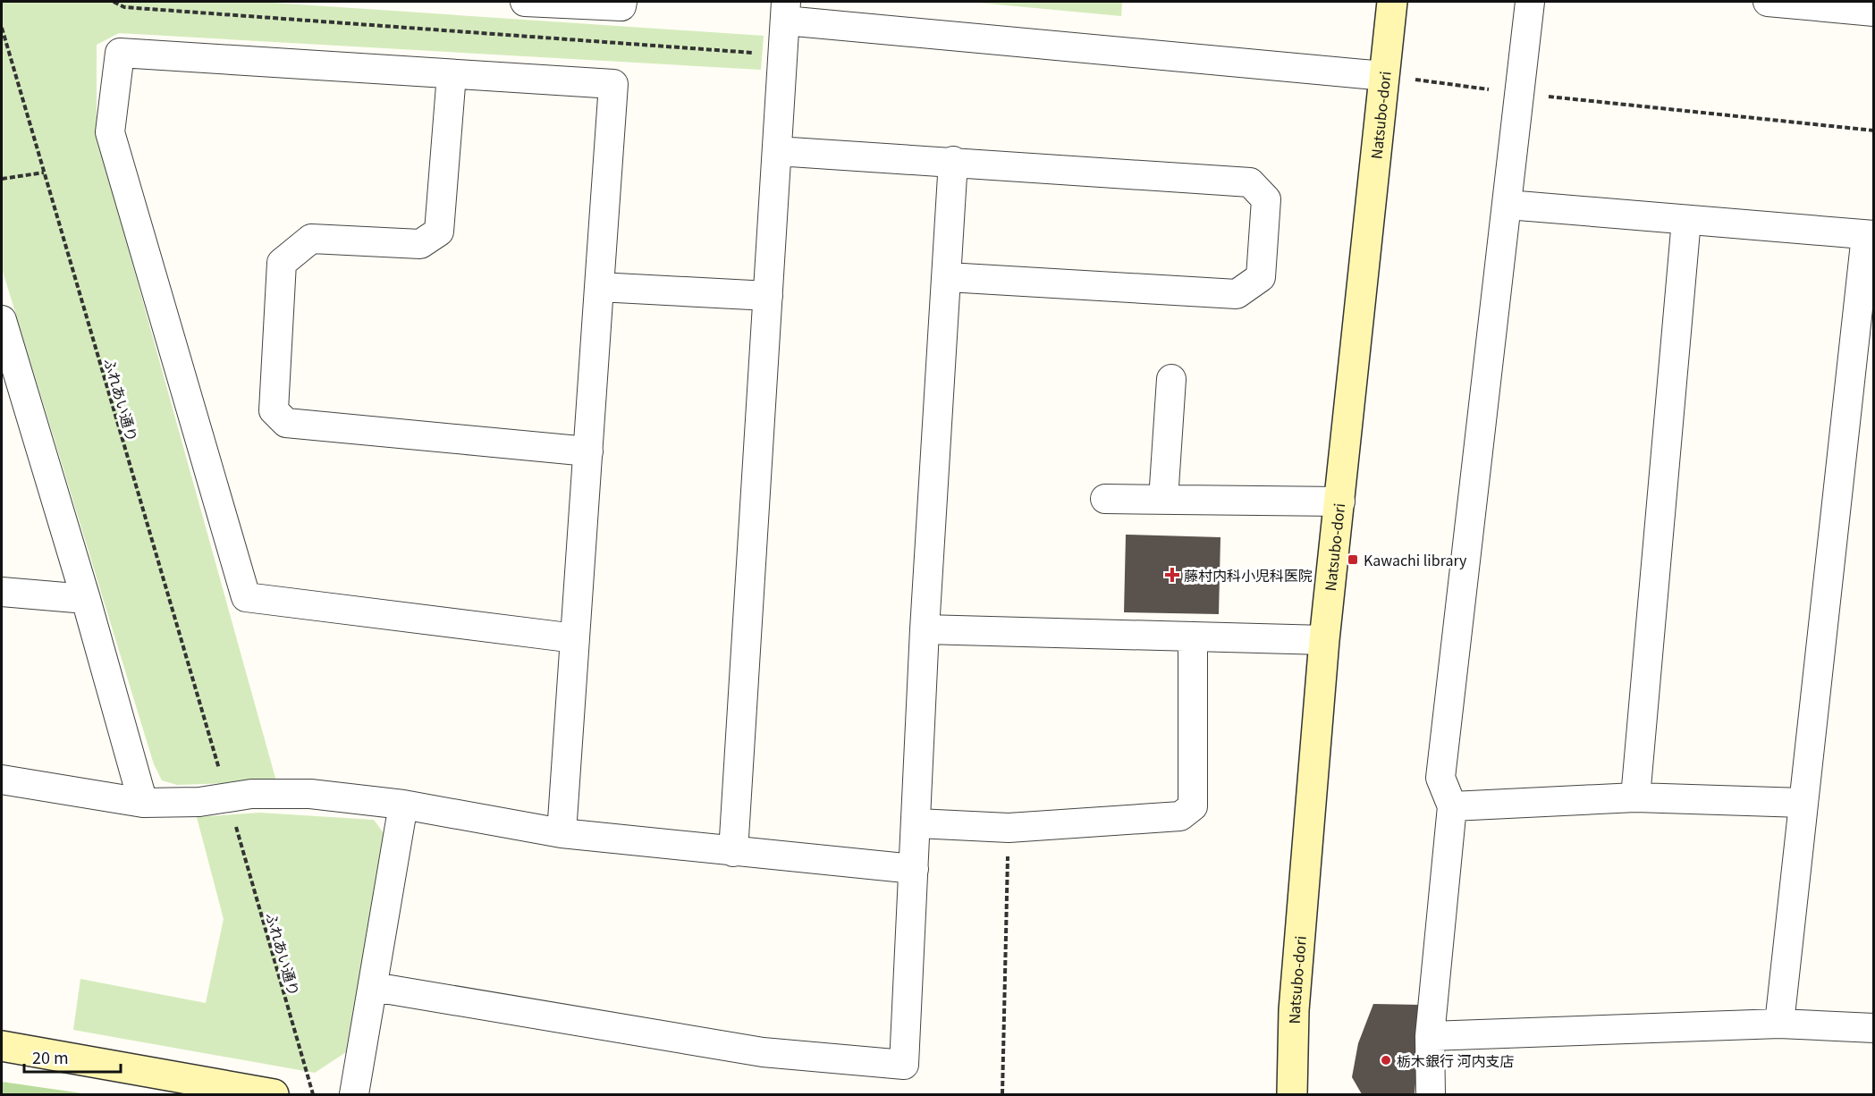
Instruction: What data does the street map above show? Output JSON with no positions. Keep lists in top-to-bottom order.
{
  "streets": {
    "street": ["Natsubo-dori"],
    "path": ["ふれあい通り"]
  },
  "places": {
    "transit": ["Kawachi library"],
    "health": ["藤村内科小児科医院"],
    "other": ["栃木銀行 河内支店"]
  },
  "scale_bar": "20 m"
}
